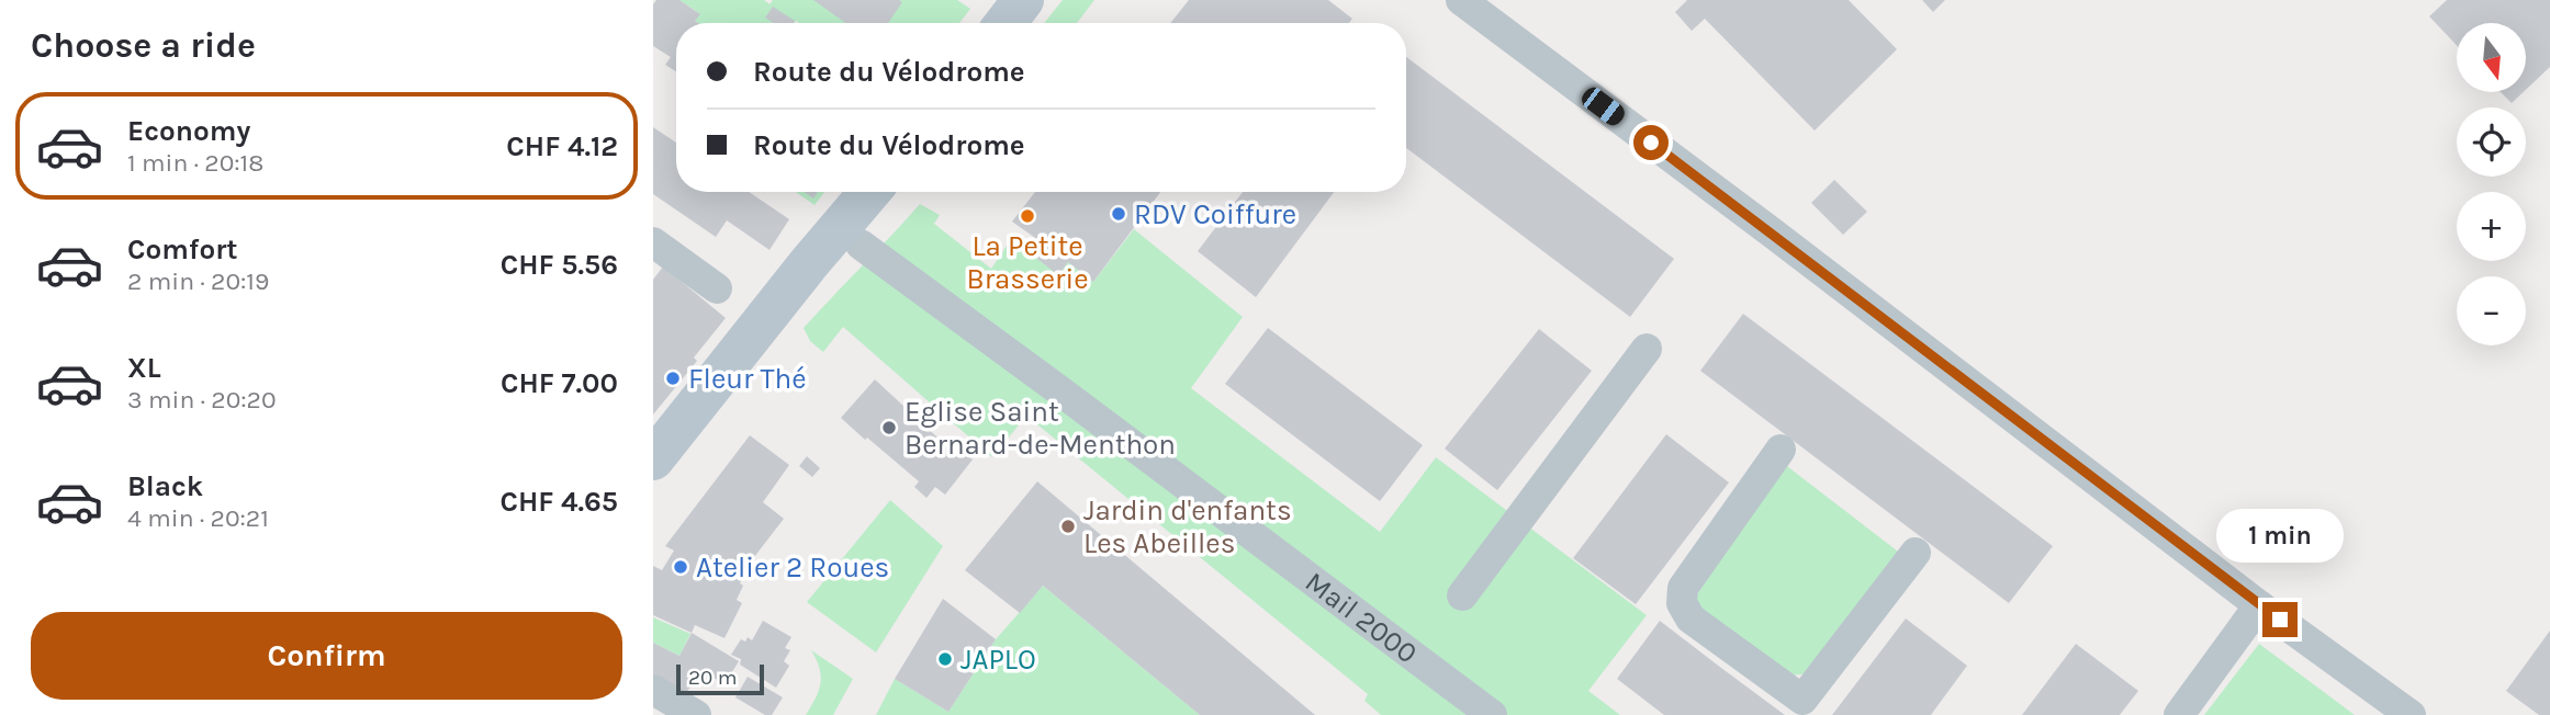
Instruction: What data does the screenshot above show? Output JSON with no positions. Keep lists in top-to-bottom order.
{
  "streets": {
    "street": ["Mail 2000"]
  },
  "places": [
    "RDV Coiffure",
    "La Petite Brasserie",
    "Fleur Thé",
    "Eglise Saint Bernard-de-Menthon",
    "Jardin d'enfants Les Abeilles",
    "Atelier 2 Roues",
    "JAPLO"
  ],
  "scale_bar": "20 m",
  "north": "bottom",
  "page": {
    "heading": "Choose a ride",
    "map_buttons": ["+", "−"],
    "banner": ["Route du Vélodrome", "Route du Vélodrome"],
    "list": [
      {
        "name": "Economy",
        "note": "1 min · 20:18",
        "value": "CHF 4.12"
      },
      {
        "name": "Comfort",
        "note": "2 min · 20:19",
        "value": "CHF 5.56"
      },
      {
        "name": "XL",
        "note": "3 min · 20:20",
        "value": "CHF 7.00"
      },
      {
        "name": "Black",
        "note": "4 min · 20:21",
        "value": "CHF 4.65"
      }
    ],
    "bubble": "1 min",
    "buttons": "Confirm",
    "scale": "20 m"
  }
}
